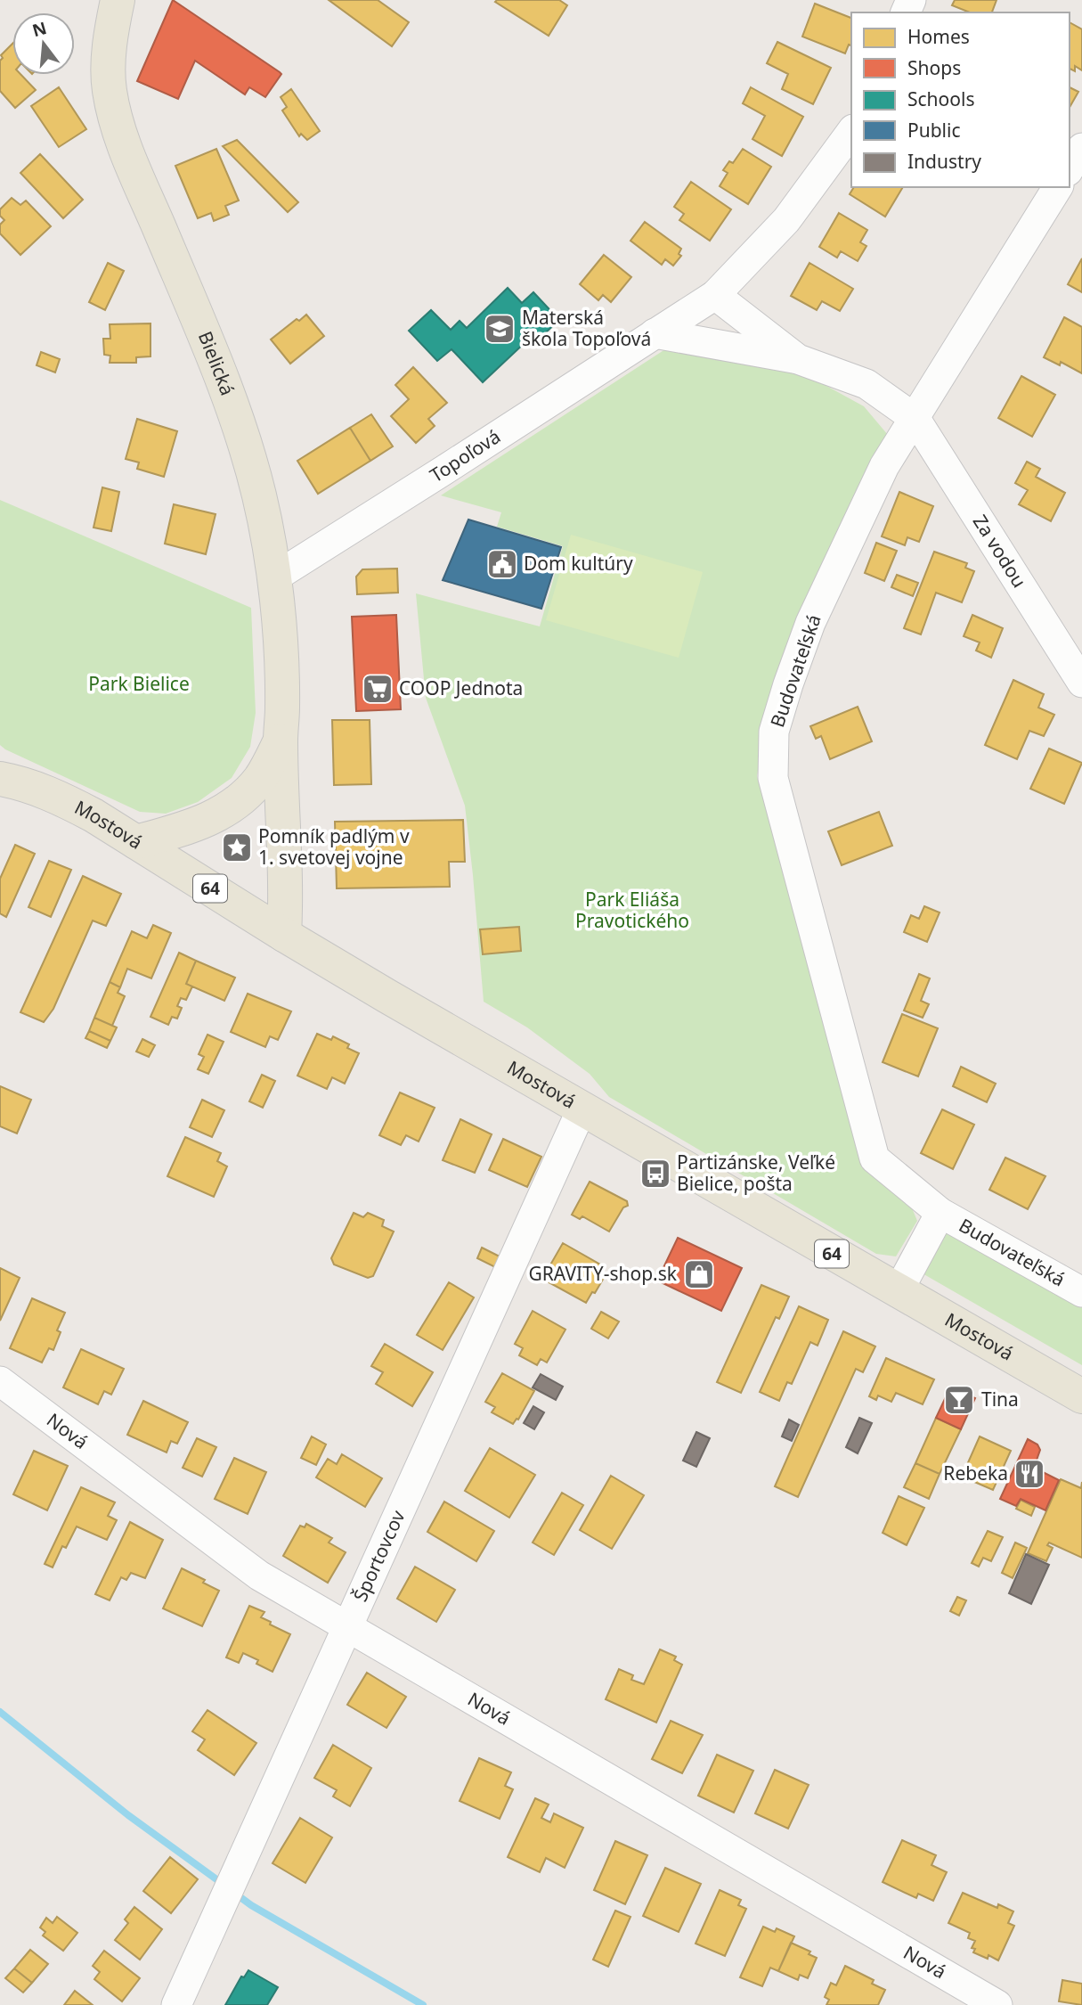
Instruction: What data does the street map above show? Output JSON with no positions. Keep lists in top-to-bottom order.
{
  "streets": {
    "main road": ["Bielická", "Mostová", "64"],
    "street": [
      "Topoľová",
      "Za vodou",
      "Budovateľská",
      "Nová",
      "Športovcov"
    ]
  },
  "crossings": [
    ["Bielická", "Topoľová"],
    ["Bielická", "Mostová"],
    ["Za vodou", "Budovateľská"],
    ["Budovateľská", "Mostová"],
    ["Mostová", "Športovcov"],
    ["Nová", "Športovcov"]
  ],
  "parks": ["Park Bielice", "Park Eliáša Pravotického"],
  "places": {
    "school or university": ["Materská škola Topoľová"],
    "public building": ["Dom kultúry"],
    "supermarket": ["COOP Jednota"],
    "place": ["Pomník padlým v 1. svetovej vojne"],
    "bus stop": ["Partizánske, Veľké Bielice, pošta"],
    "shop": ["GRAVITY-shop.sk"],
    "bar": ["Tina"],
    "restaurant": ["Rebeka"]
  },
  "legend": [
    "Homes",
    "Shops",
    "Schools",
    "Public",
    "Industry"
  ],
  "north": "top"
}
